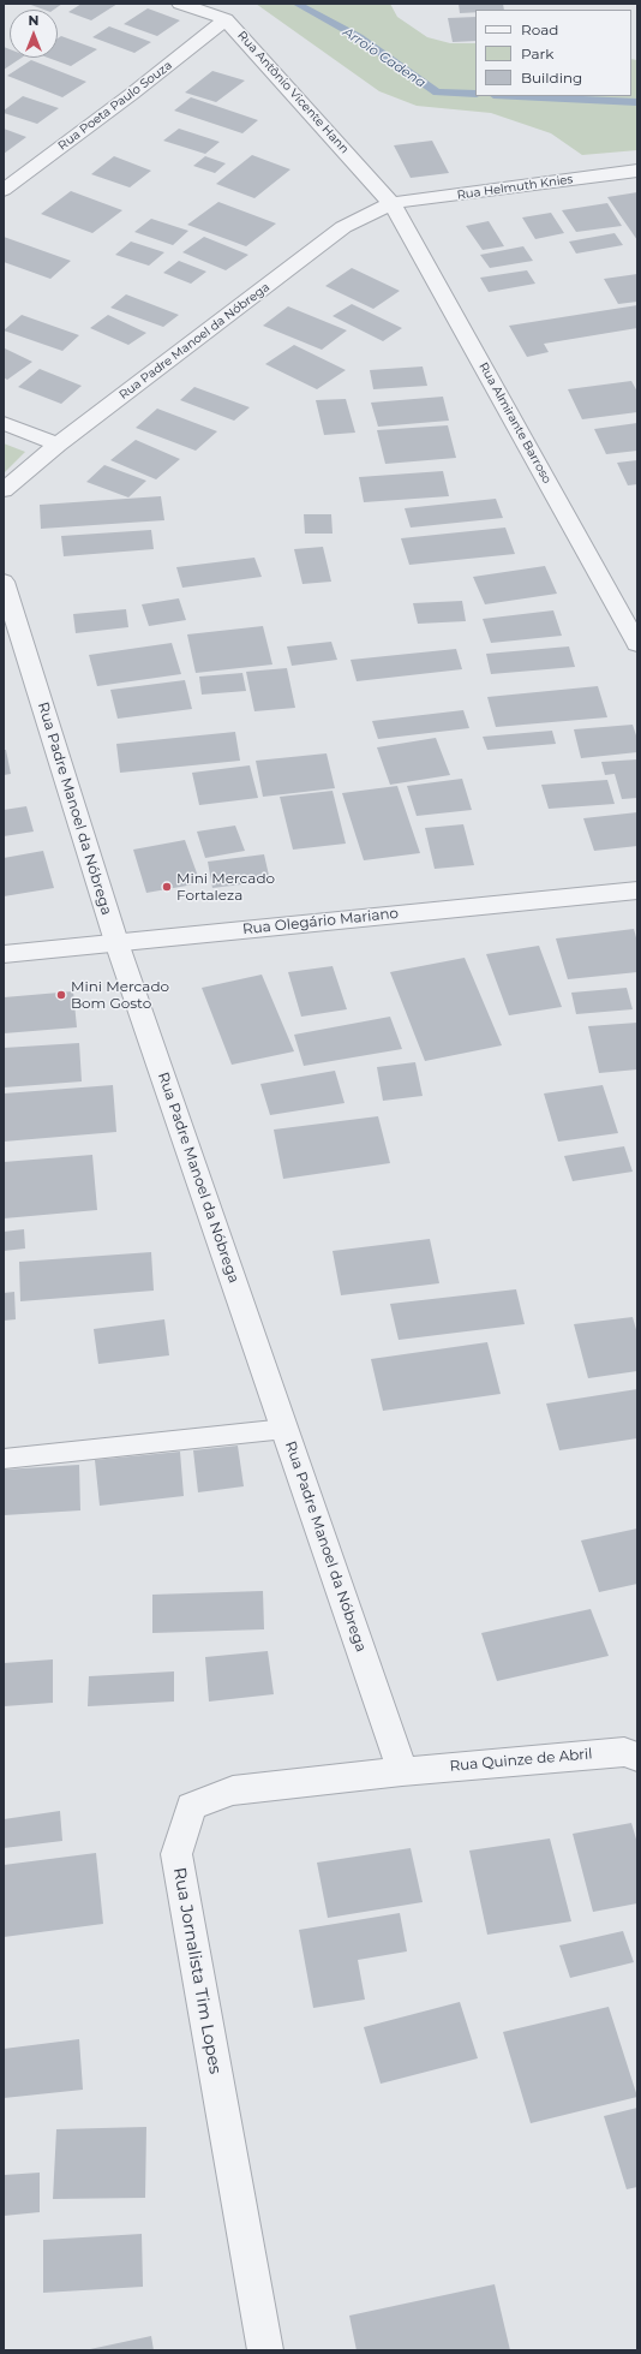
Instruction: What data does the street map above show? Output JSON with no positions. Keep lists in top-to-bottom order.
{
  "streets": {
    "street": [
      "Rua Antônio Vicente Hann",
      "Rua Poeta Paulo Souza",
      "Rua Helmuth Knies",
      "Rua Padre Manoel da Nóbrega",
      "Rua Almirante Barroso",
      "Rua Olegário Mariano",
      "Rua Quinze de Abril",
      "Rua Jornalista Tim Lopes"
    ]
  },
  "crossings": [
    ["Rua Antônio Vicente Hann", "Rua Poeta Paulo Souza"],
    ["Rua Antônio Vicente Hann", "Rua Helmuth Knies"],
    ["Rua Antônio Vicente Hann", "Rua Padre Manoel da Nóbrega"],
    ["Rua Antônio Vicente Hann", "Rua Almirante Barroso"],
    ["Rua Helmuth Knies", "Rua Padre Manoel da Nóbrega"],
    ["Rua Helmuth Knies", "Rua Almirante Barroso"],
    ["Rua Padre Manoel da Nóbrega", "Rua Almirante Barroso"],
    ["Rua Padre Manoel da Nóbrega", "Rua Olegário Mariano"],
    ["Rua Padre Manoel da Nóbrega", "Rua Quinze de Abril"],
    ["Rua Padre Manoel da Nóbrega", "Rua Jornalista Tim Lopes"],
    ["Rua Quinze de Abril", "Rua Jornalista Tim Lopes"]
  ],
  "water": ["Arroio Cadena"],
  "places": ["Mini Mercado Fortaleza", "Mini Mercado Bom Gosto"],
  "legend": ["Road", "Park", "Building"],
  "north": "top"
}
